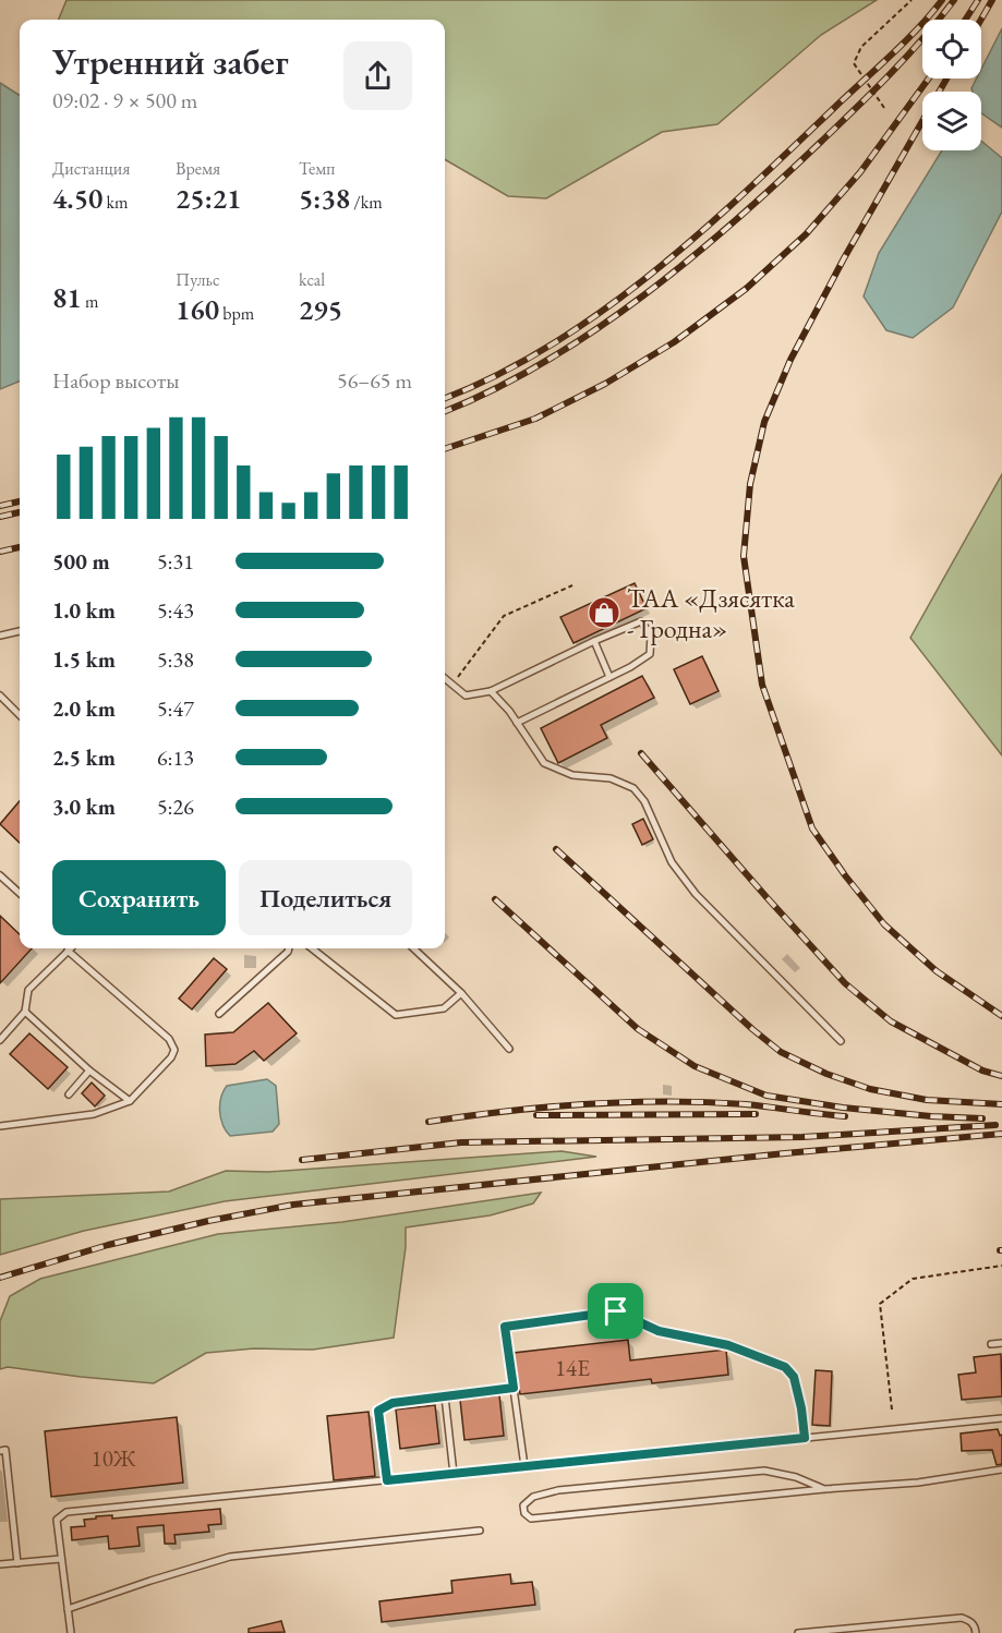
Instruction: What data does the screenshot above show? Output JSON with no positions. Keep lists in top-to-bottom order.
{
  "places": {
    "shop": ["ТАА «Дзясятка - Гродна»"]
  },
  "house_numbers": ["14Е", "10Ж"],
  "page": {
    "heading": ["Утренний забег", "09:02 · 9 × 500 m"],
    "stats": [
      ["Дистанция", "4.50 km"],
      ["Время", "25:21"],
      ["Темп", "5:38 /km"],
      ["81 m"],
      ["Пульс", "160 bpm"],
      ["kcal", "295"]
    ],
    "chart": ["Набор высоты", "56–65 m"],
    "list": [
      {
        "name": "500 m",
        "note": "5:31"
      },
      {
        "name": "1.0 km",
        "note": "5:43"
      },
      {
        "name": "1.5 km",
        "note": "5:38"
      },
      {
        "name": "2.0 km",
        "note": "5:47"
      },
      {
        "name": "2.5 km",
        "note": "6:13"
      },
      {
        "name": "3.0 km",
        "note": "5:26"
      }
    ],
    "buttons": ["Сохранить", "Поделиться"]
  }
}
